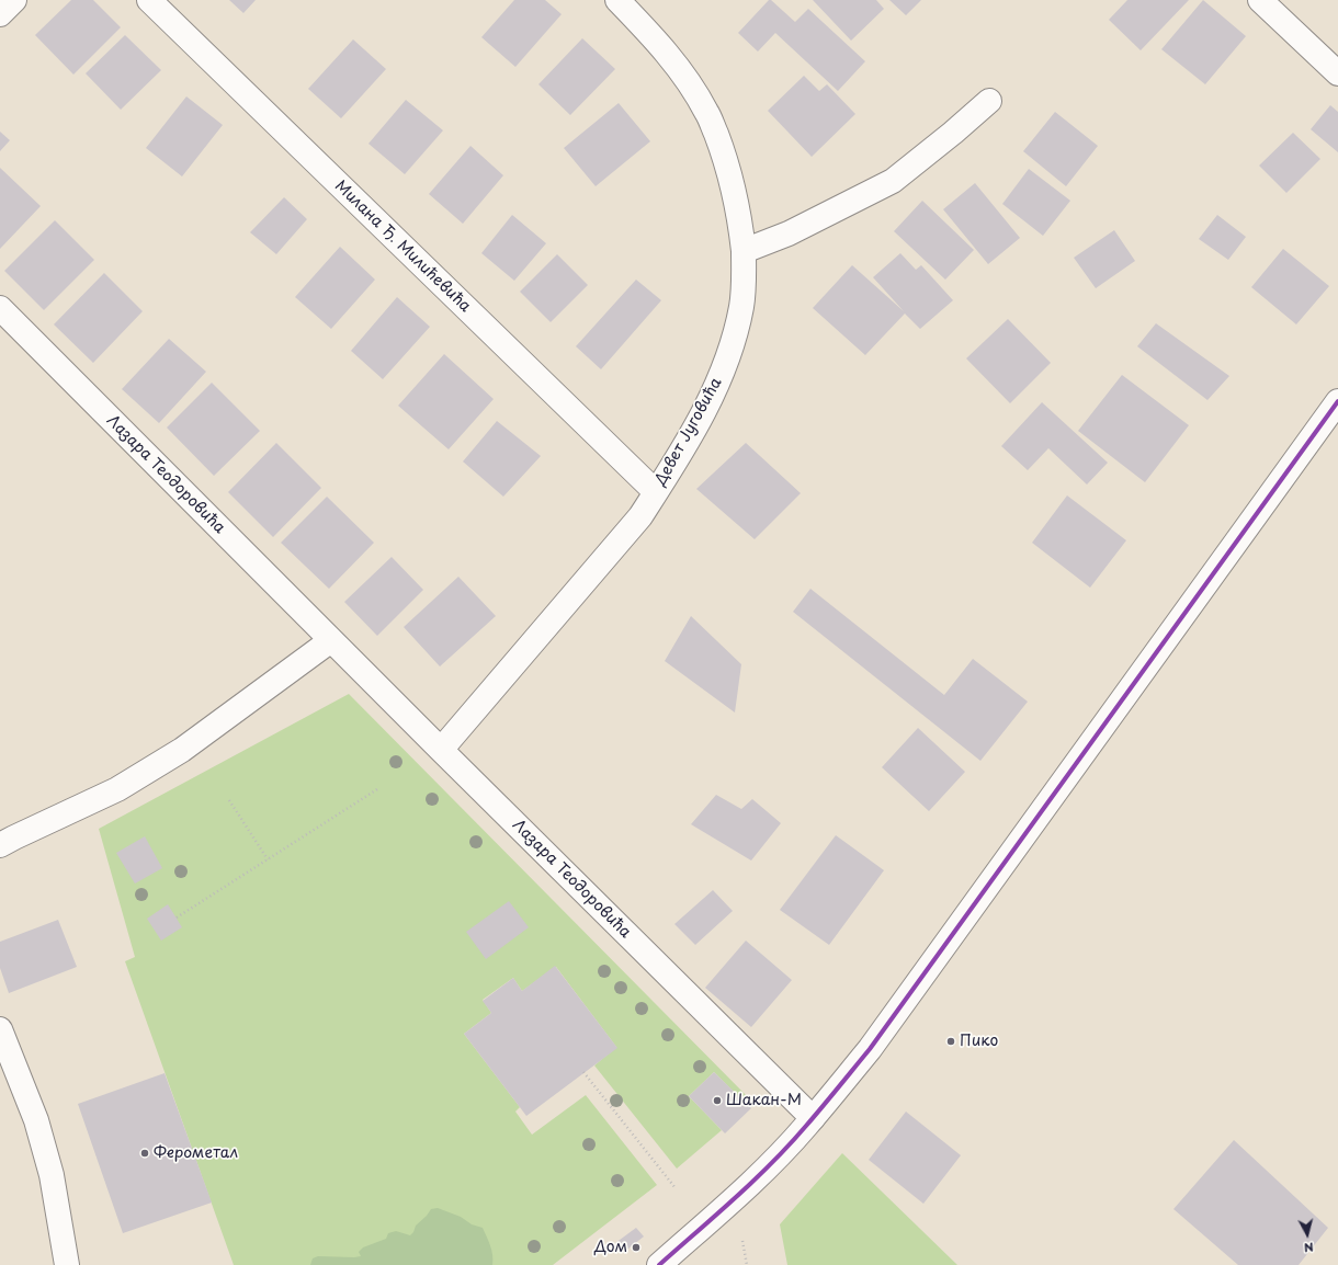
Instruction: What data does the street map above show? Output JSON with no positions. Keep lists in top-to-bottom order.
{
  "streets": {
    "street": ["Милана Ђ. Милићевића", "Девет Југовића", "Лазара Теодоровића"]
  },
  "crossings": [
    ["Милана Ђ. Милићевића", "Девет Југовића"],
    ["Девет Југовића", "Лазара Теодоровића"]
  ],
  "places": [
    "Пико",
    "Шакан-М",
    "Ферометал",
    "Дом"
  ],
  "north": "bottom"
}
